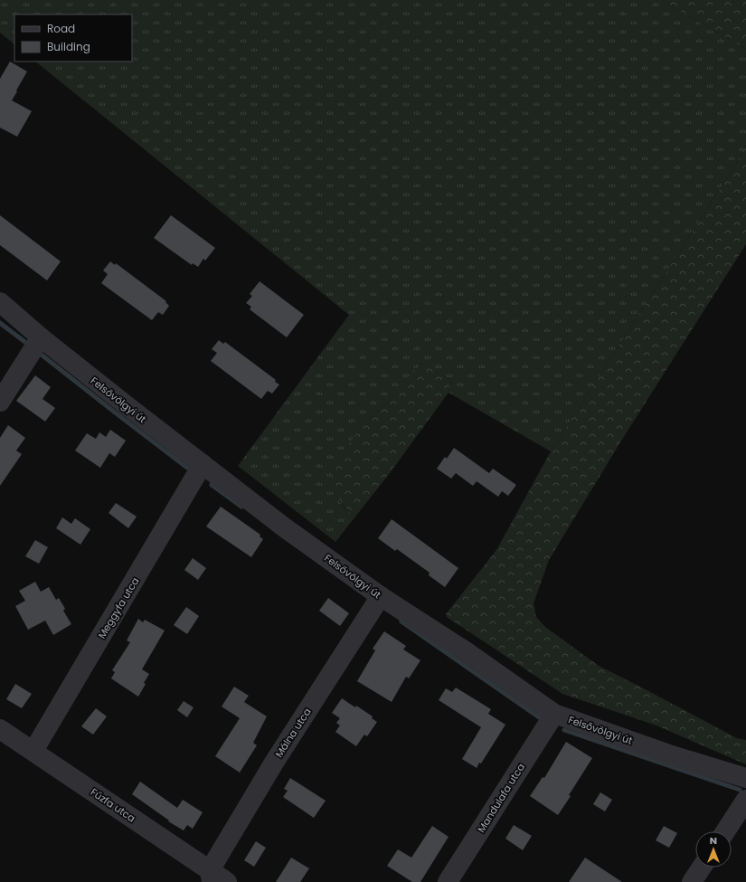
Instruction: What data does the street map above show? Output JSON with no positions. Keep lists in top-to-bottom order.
{
  "streets": {
    "street": [
      "Felsővölgyi út",
      "Meggyfa utca",
      "Málna utca",
      "Mandulafa utca",
      "Fűzfa utca"
    ]
  },
  "crossings": [
    ["Felsővölgyi út", "Meggyfa utca"],
    ["Felsővölgyi út", "Málna utca"],
    ["Felsővölgyi út", "Mandulafa utca"],
    ["Meggyfa utca", "Fűzfa utca"],
    ["Málna utca", "Fűzfa utca"]
  ],
  "legend": ["Road", "Building"],
  "north": "top"
}
